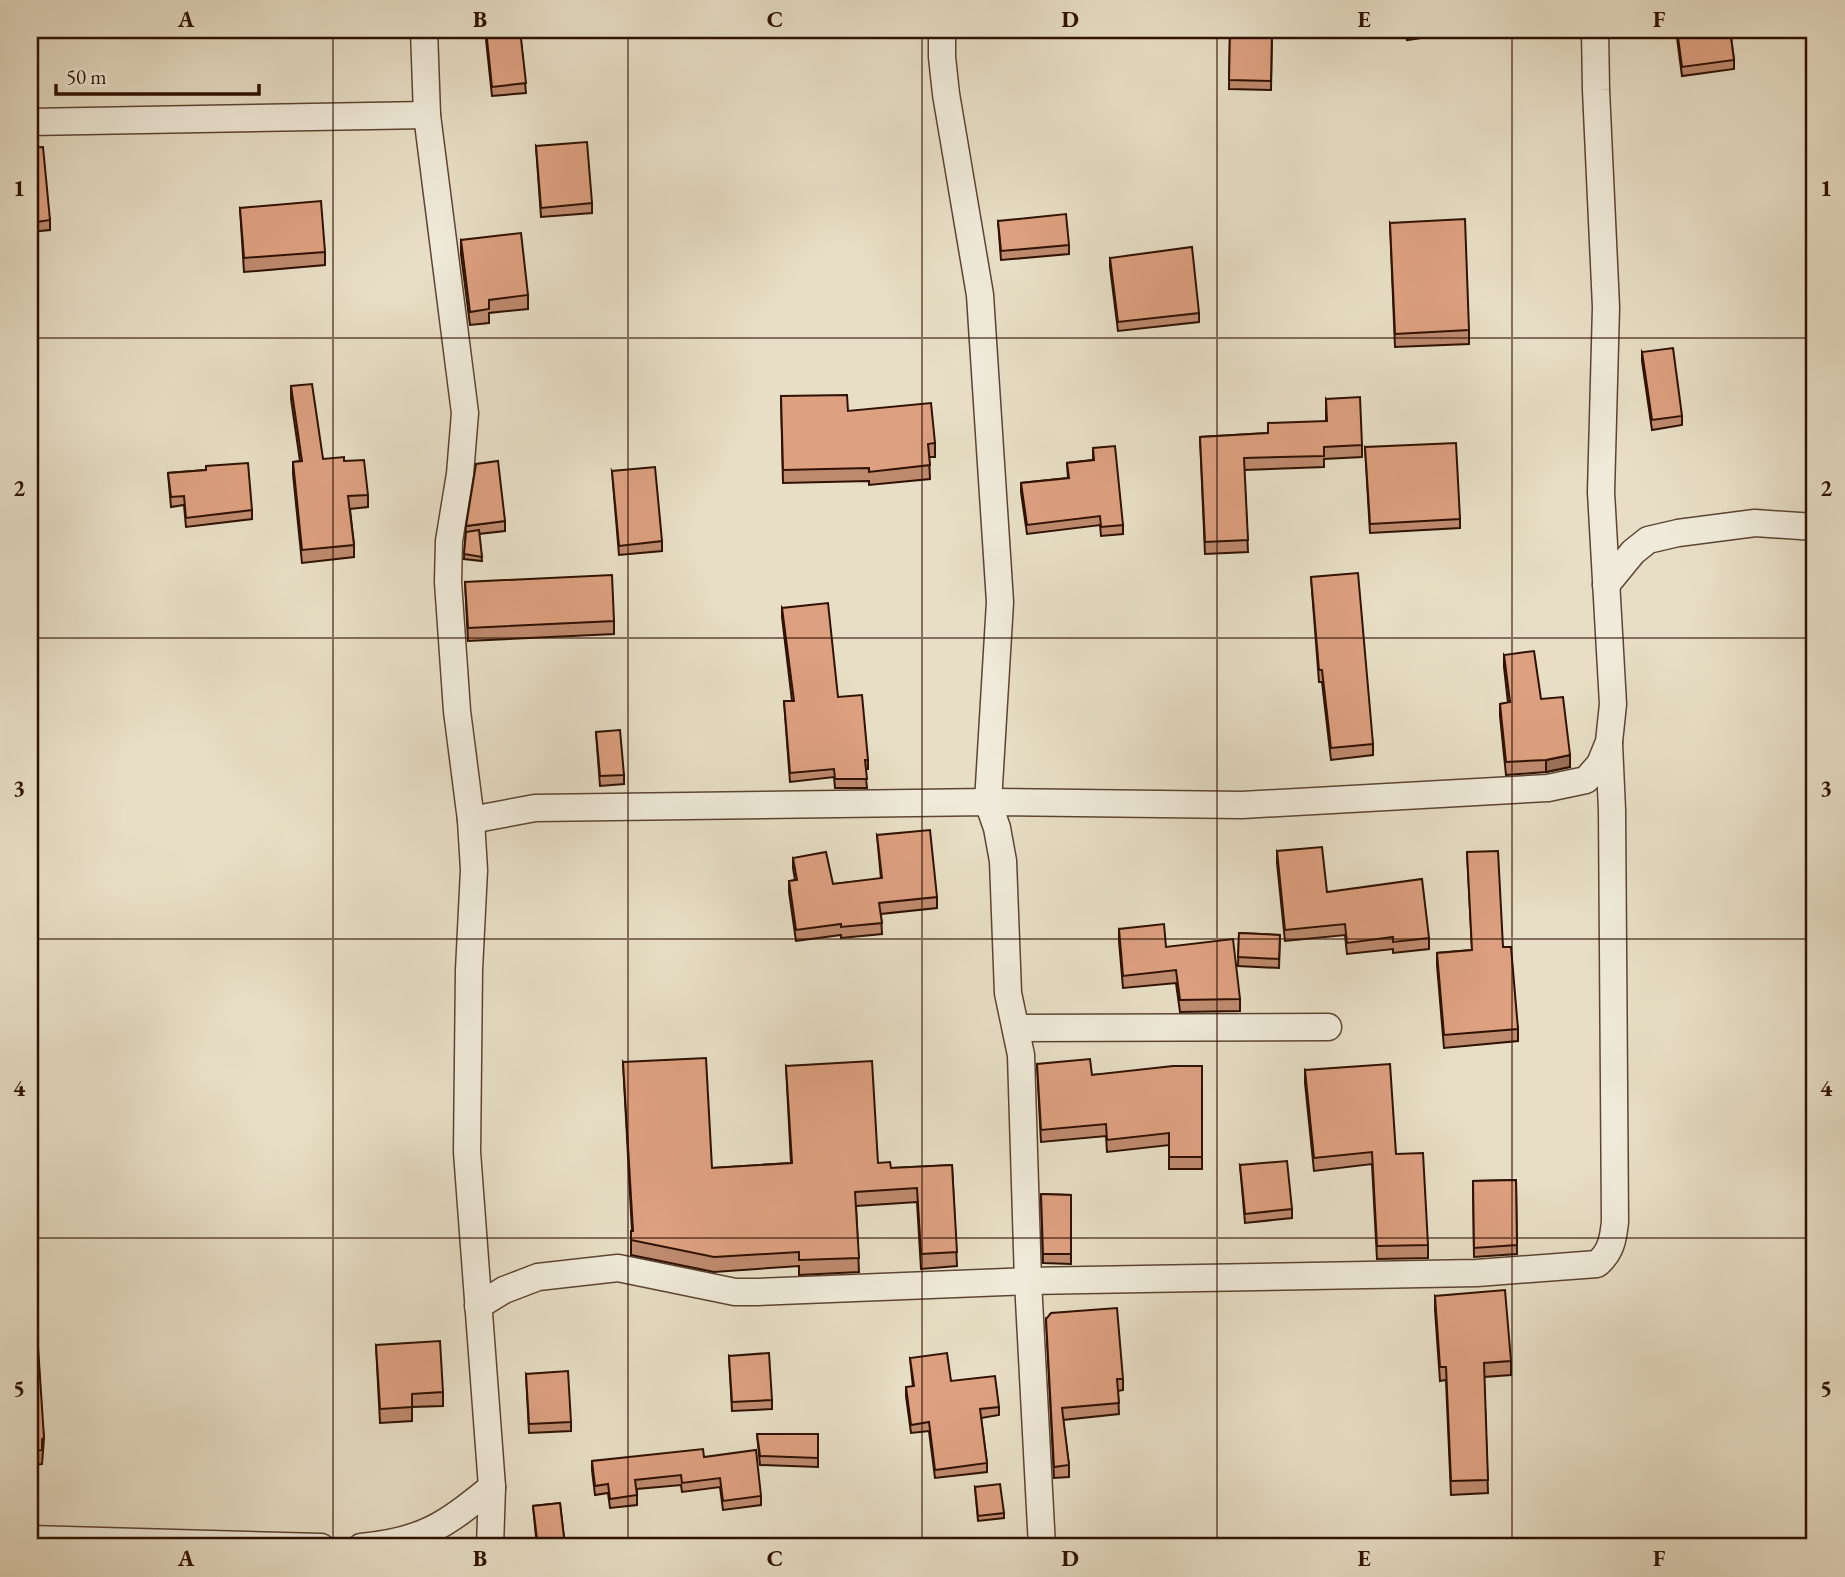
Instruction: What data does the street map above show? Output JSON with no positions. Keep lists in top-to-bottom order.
{
  "scale_bar": "50 m",
  "grid": {
    "columns": [
      "A",
      "B",
      "C",
      "D",
      "E",
      "F"
    ],
    "rows": [
      "1",
      "2",
      "3",
      "4",
      "5"
    ]
  }
}
